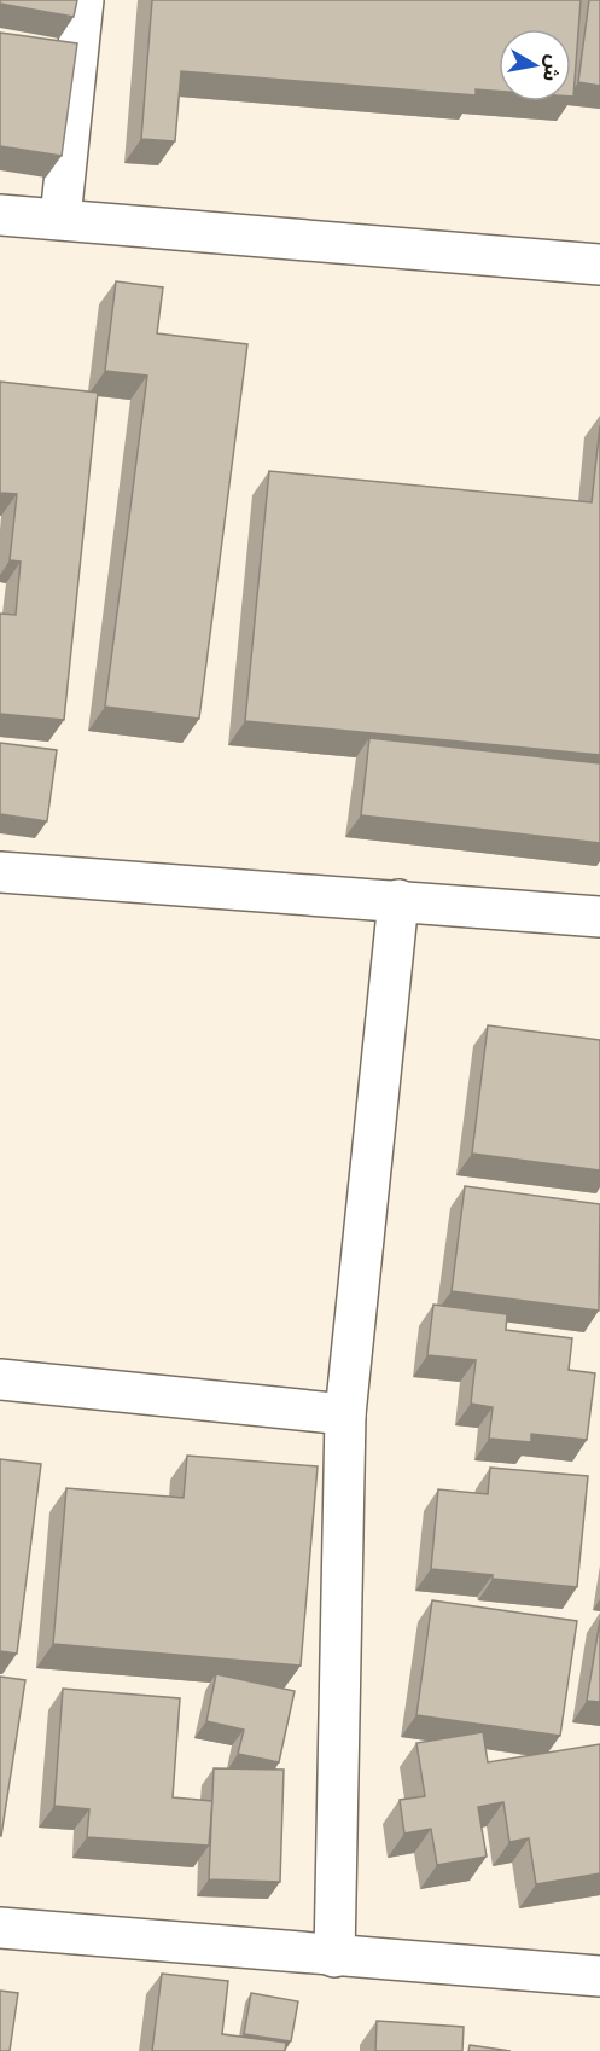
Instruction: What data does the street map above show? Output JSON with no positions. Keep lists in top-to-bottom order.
{
  "north": "right"
}
